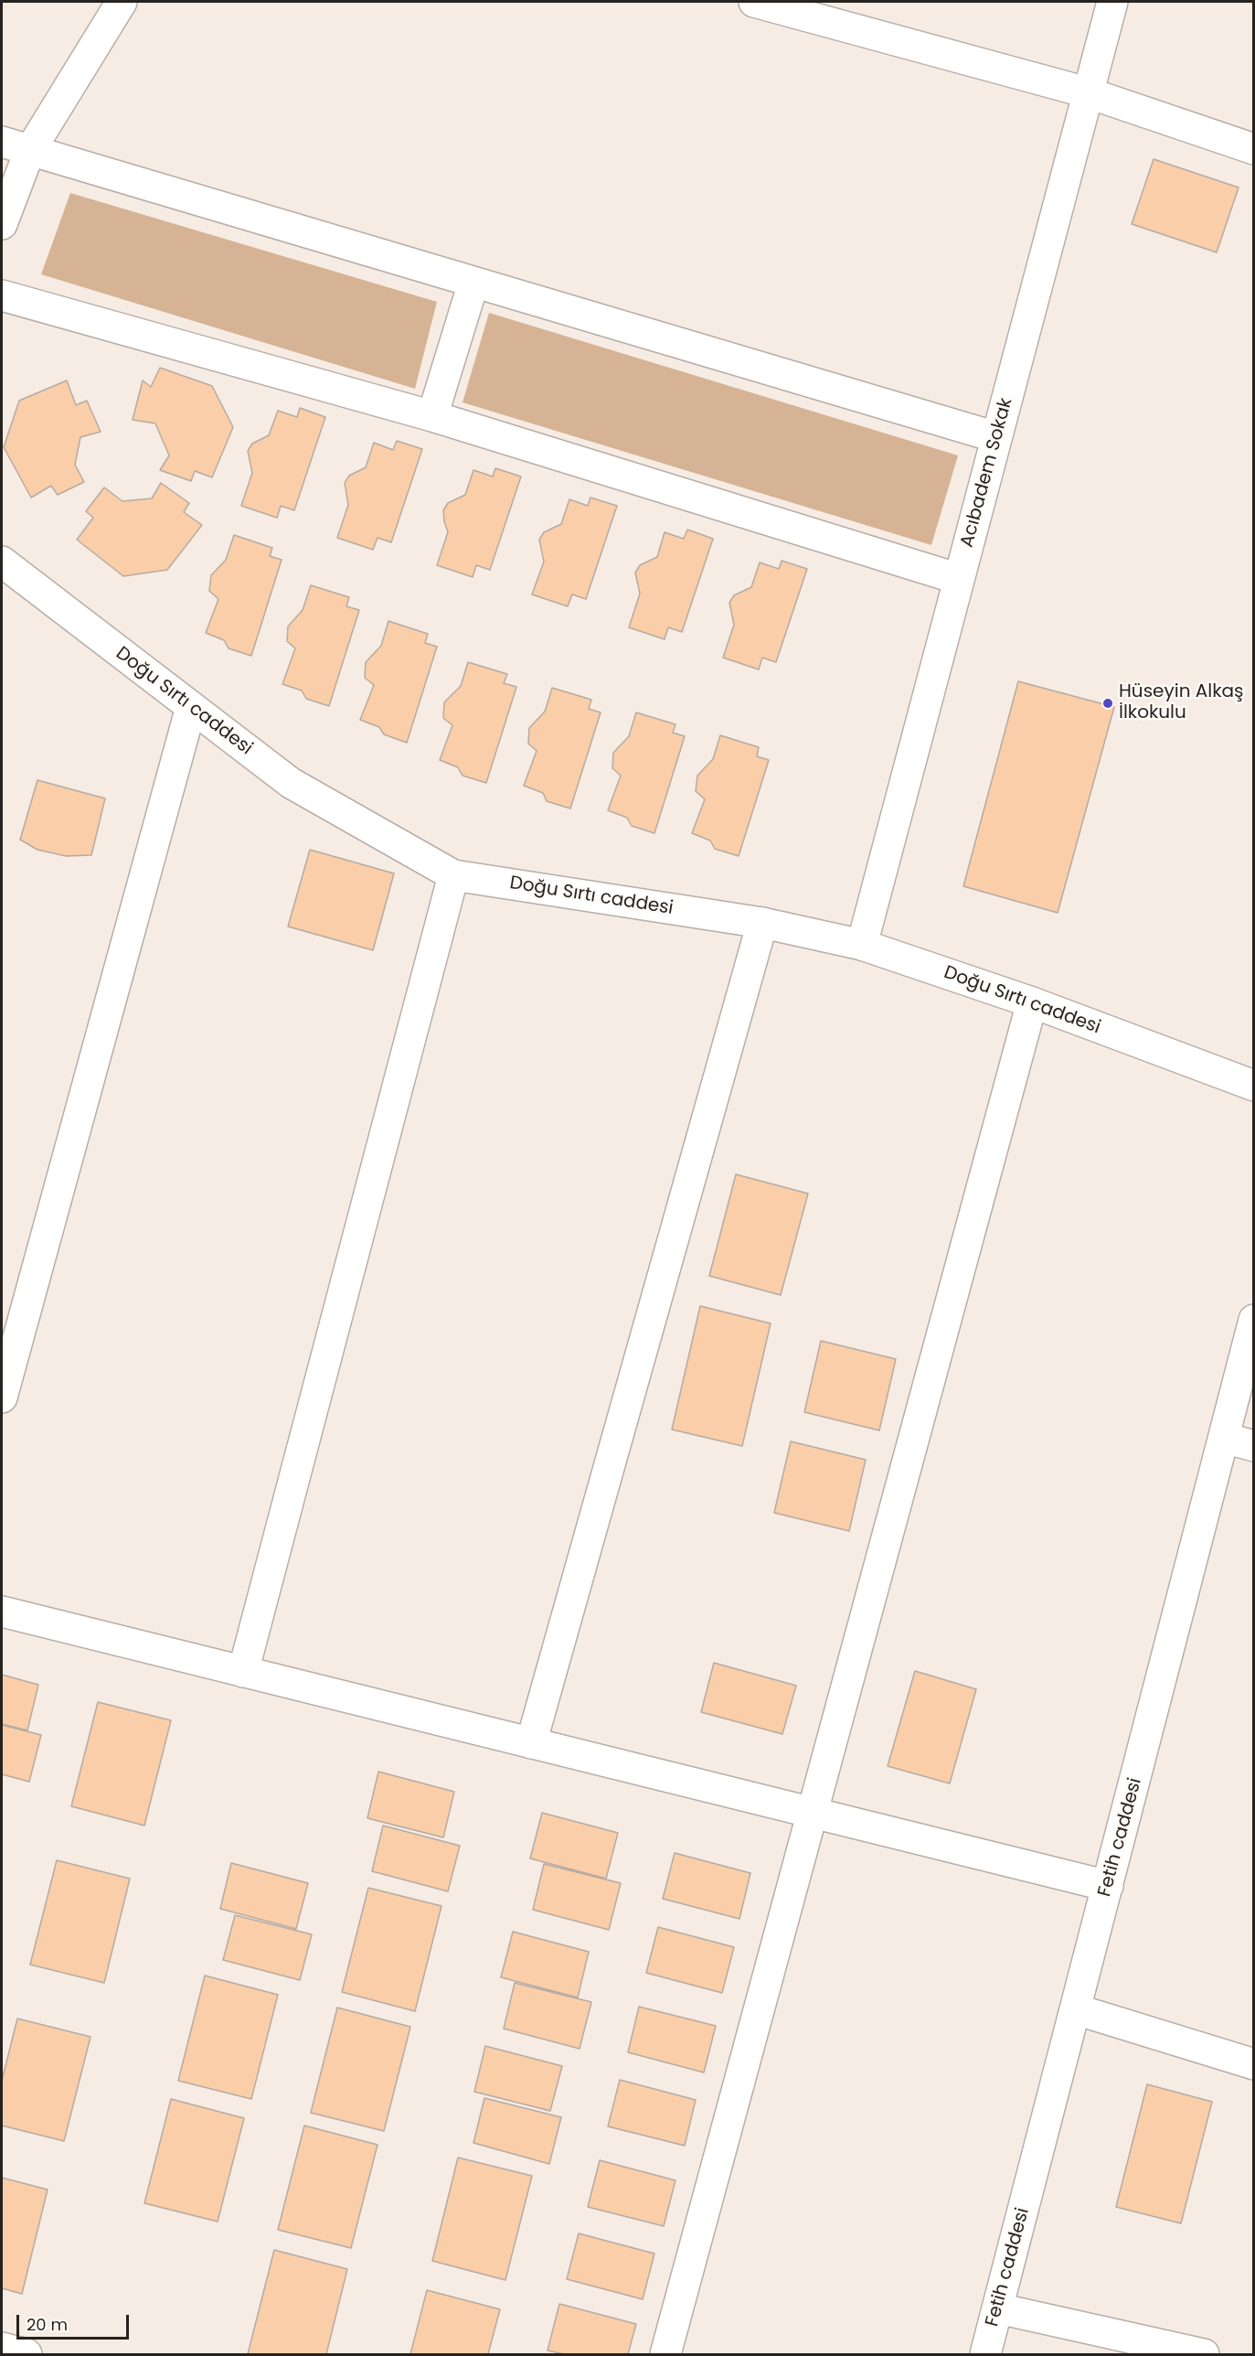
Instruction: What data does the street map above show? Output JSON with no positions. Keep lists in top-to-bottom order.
{
  "streets": {
    "street": ["Acıbadem Sokak", "Doğu Sırtı caddesi", "Fetih caddesi"]
  },
  "crossings": [
    ["Acıbadem Sokak", "Doğu Sırtı caddesi"]
  ],
  "places": ["Hüseyin Alkaş İlkokulu"],
  "scale_bar": "20 m"
}
